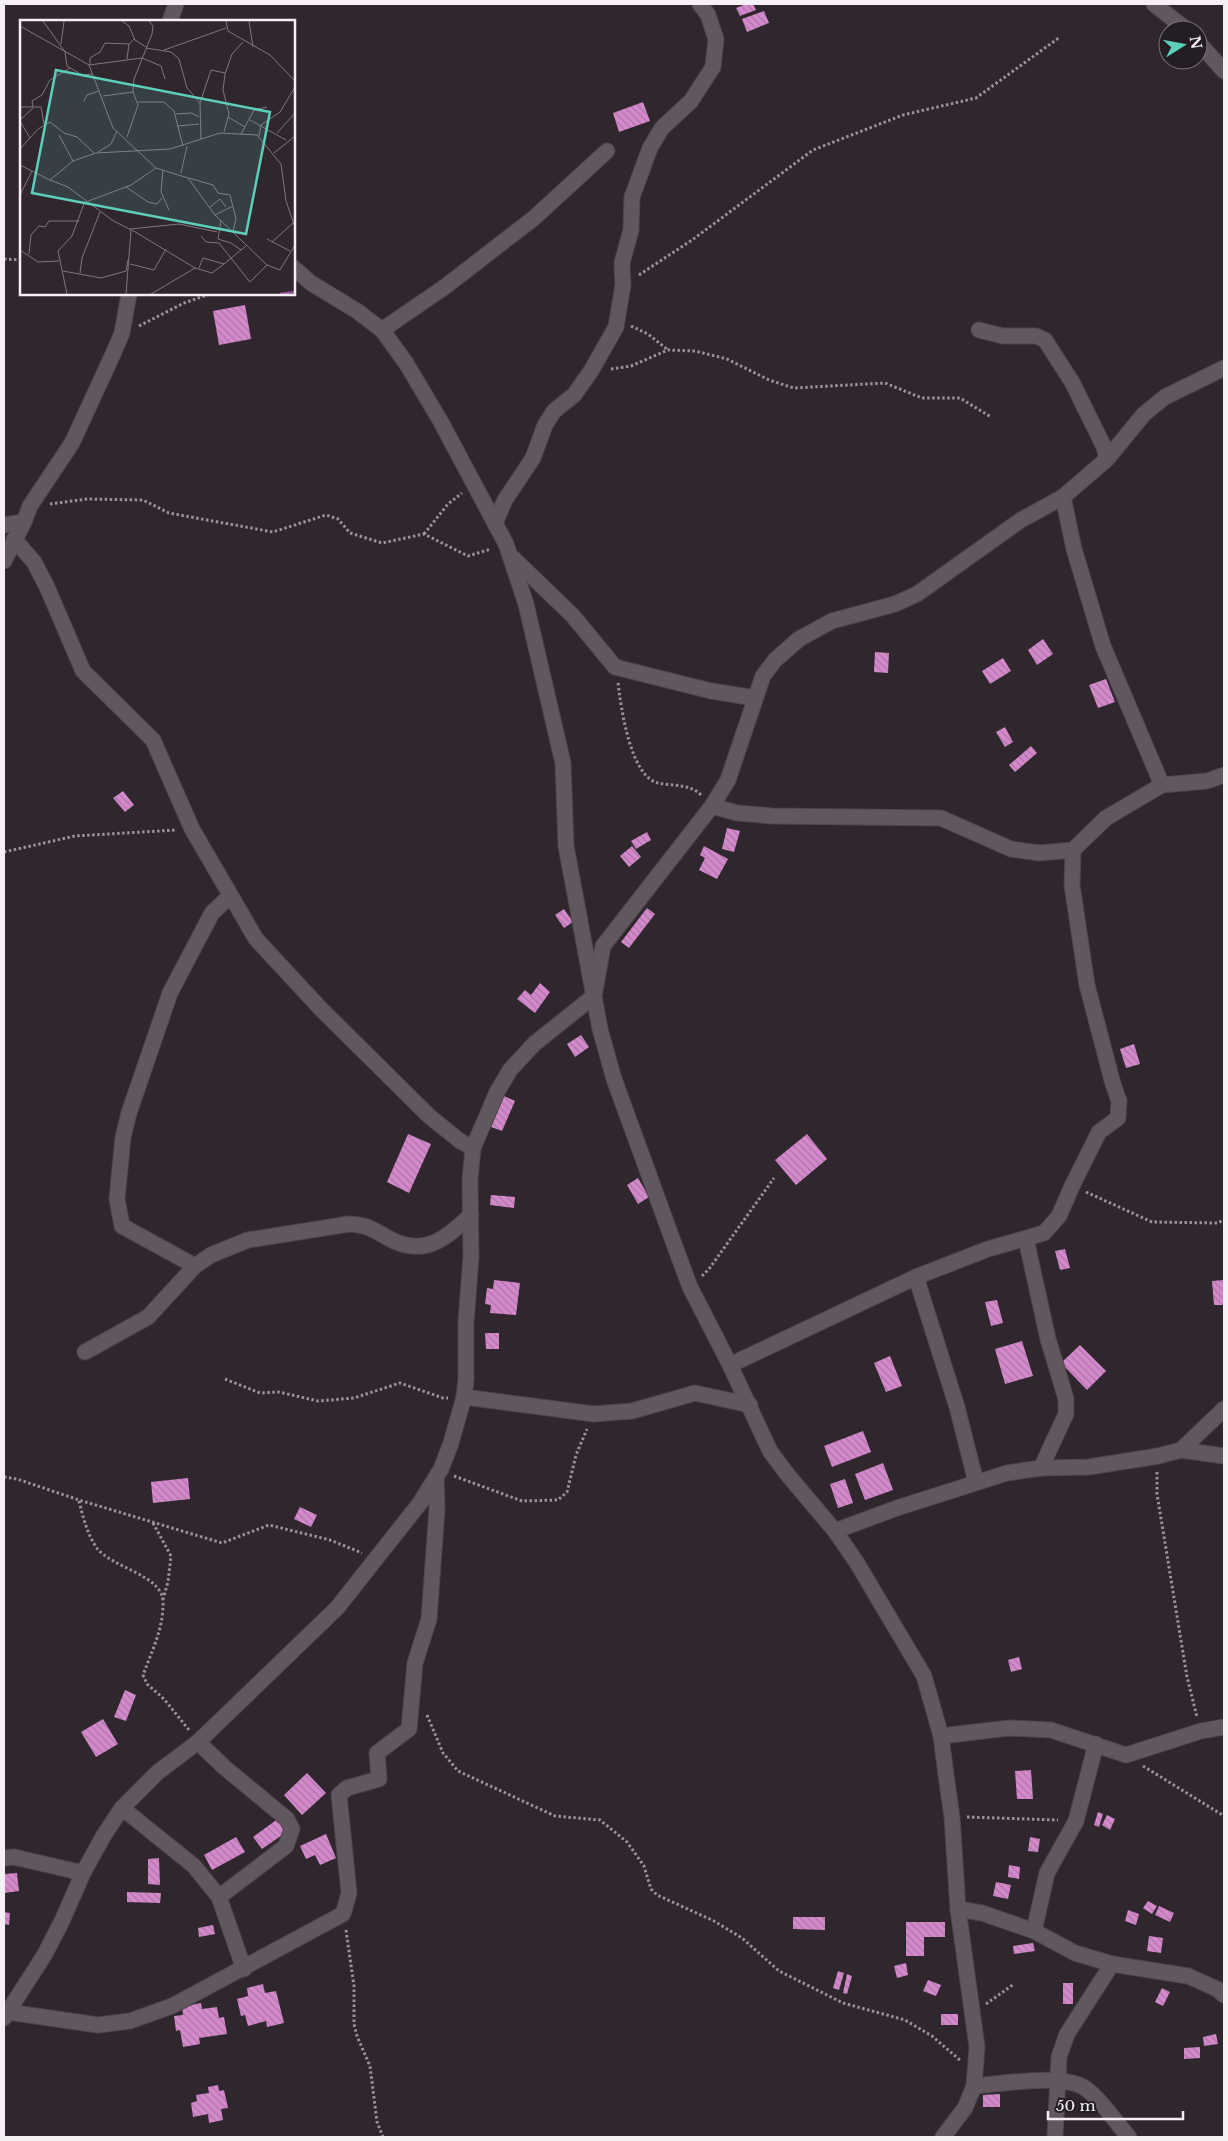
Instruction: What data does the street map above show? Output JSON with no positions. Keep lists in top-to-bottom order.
{
  "scale_bar": "50 m",
  "north": "right"
}
